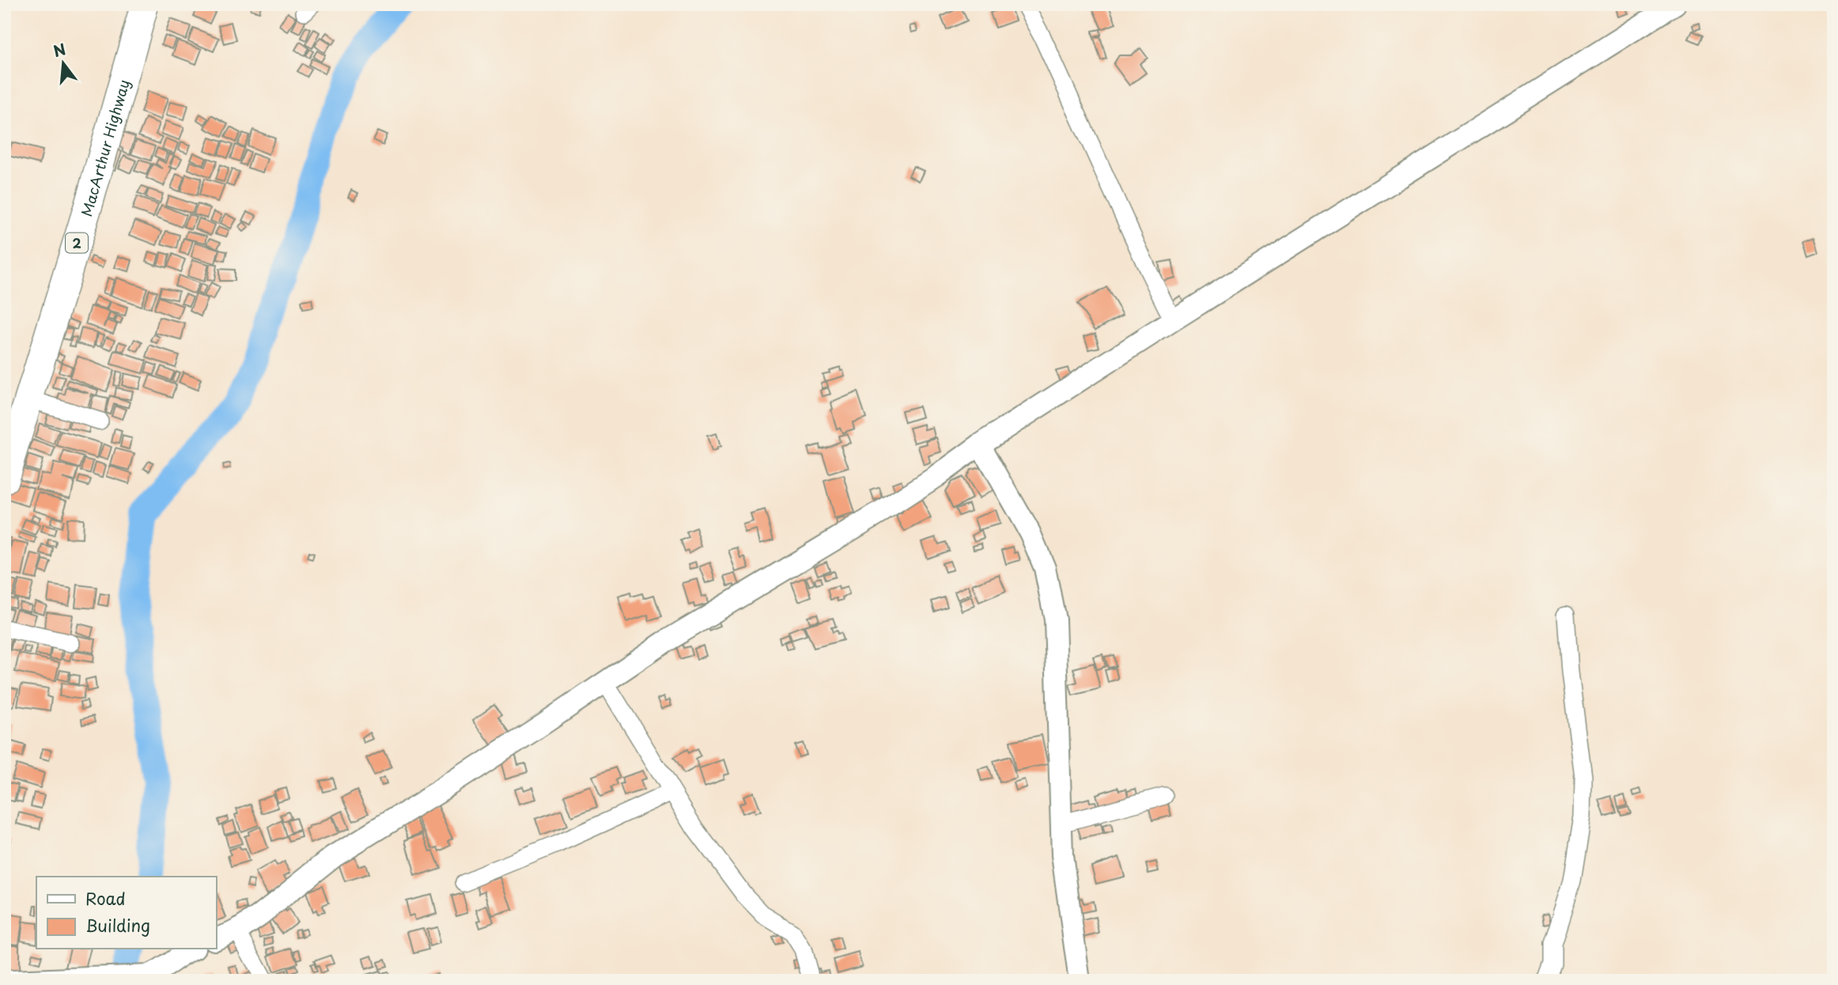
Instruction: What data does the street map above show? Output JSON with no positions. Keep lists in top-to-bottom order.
{
  "streets": {
    "highway": ["MacArthur Highway", "2"]
  },
  "legend": ["Road", "Building"],
  "north": "top"
}
